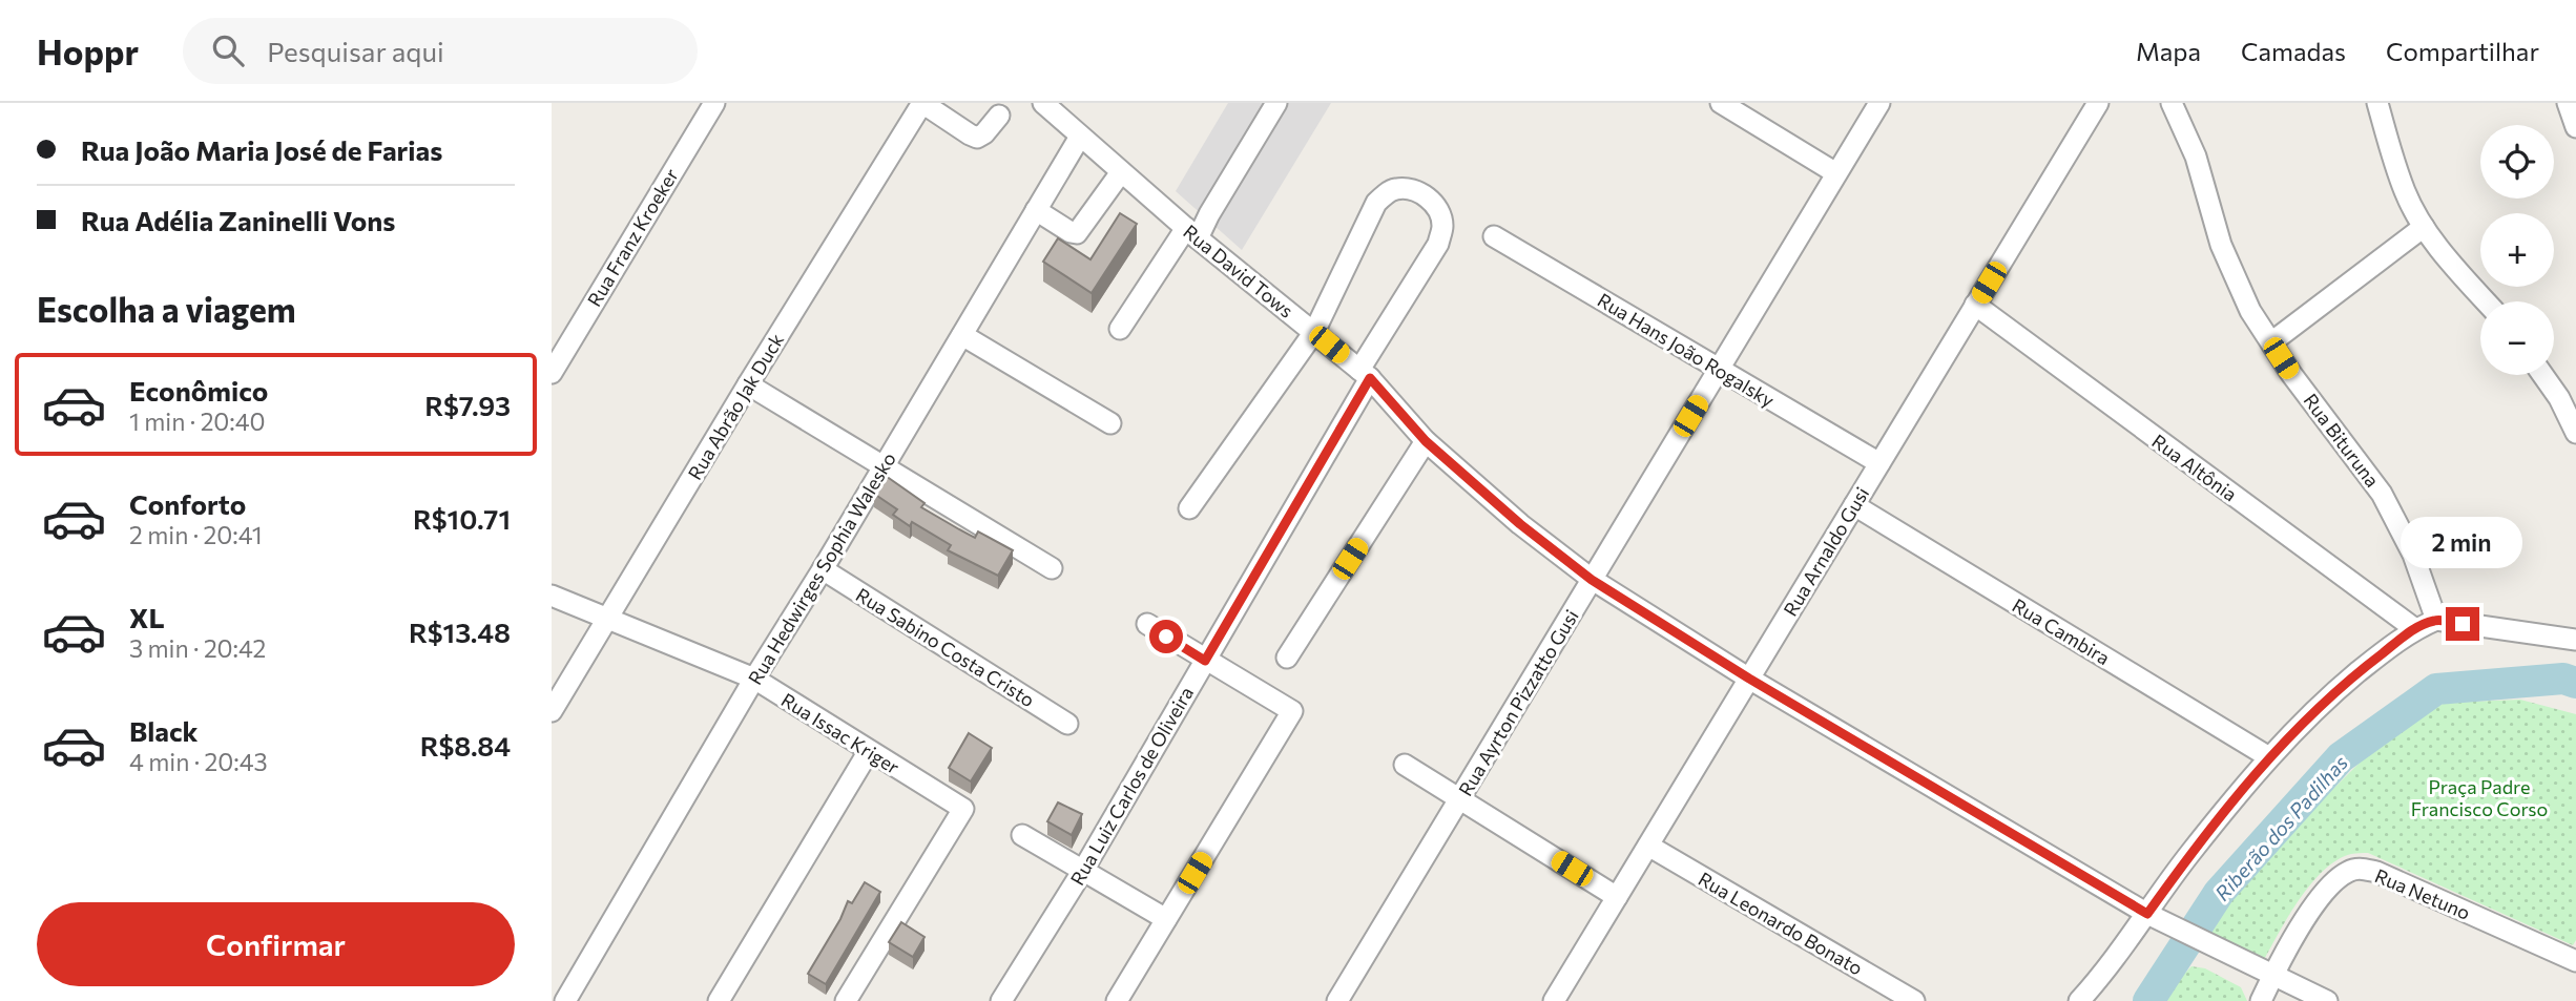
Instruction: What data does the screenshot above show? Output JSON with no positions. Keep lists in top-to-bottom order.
{
  "streets": {
    "street": [
      "Rua Franz Kroeker",
      "Rua David Tows",
      "Rua Hans João Rogalsky",
      "Rua Abrão Jak Duck",
      "Rua Bituruna",
      "Rua Altônia",
      "Rua Arnaldo Gusi",
      "Rua Hedwirges Sophia Walesko",
      "Rua Cambira",
      "Rua Sabino Costa Cristo",
      "Rua Ayrton Pizzatto Gusi",
      "Rua Issac Kriger",
      "Rua Luiz Carlos de Oliveira",
      "Rua Netuno",
      "Rua Leonardo Bonato"
    ]
  },
  "crossings": [
    ["Rua David Tows", "Rua Arnaldo Gusi"],
    ["Rua David Tows", "Rua Hedwirges Sophia Walesko"],
    ["Rua David Tows", "Rua Ayrton Pizzatto Gusi"],
    ["Rua David Tows", "Rua Luiz Carlos de Oliveira"],
    ["Rua David Tows", "Rua Netuno"],
    ["Rua Hans João Rogalsky", "Rua Arnaldo Gusi"],
    ["Rua Hans João Rogalsky", "Rua Ayrton Pizzatto Gusi"],
    ["Rua Abrão Jak Duck", "Rua Issac Kriger"],
    ["Rua Altônia", "Rua Arnaldo Gusi"],
    ["Rua Arnaldo Gusi", "Rua Cambira"],
    ["Rua Arnaldo Gusi", "Rua Leonardo Bonato"],
    ["Rua Hedwirges Sophia Walesko", "Rua Sabino Costa Cristo"],
    ["Rua Hedwirges Sophia Walesko", "Rua Issac Kriger"]
  ],
  "water": ["Riberão dos Padilhas"],
  "parks": ["Praça Padre Francisco Corso"],
  "page": {
    "header": "Hoppr",
    "search": "Pesquisar aqui",
    "nav": ["Mapa", "Camadas", "Compartilhar"],
    "banner": ["Rua João Maria José de Farias", "Rua Adélia Zaninelli Vons"],
    "map_buttons": ["+", "−"],
    "heading": "Escolha a viagem",
    "list": [
      {
        "name": "Econômico",
        "note": "1 min · 20:40",
        "value": "R$7.93"
      },
      {
        "name": "Conforto",
        "note": "2 min · 20:41",
        "value": "R$10.71"
      },
      {
        "name": "XL",
        "note": "3 min · 20:42",
        "value": "R$13.48"
      },
      {
        "name": "Black",
        "note": "4 min · 20:43",
        "value": "R$8.84"
      }
    ],
    "bubble": "2 min",
    "buttons": "Confirmar"
  }
}
